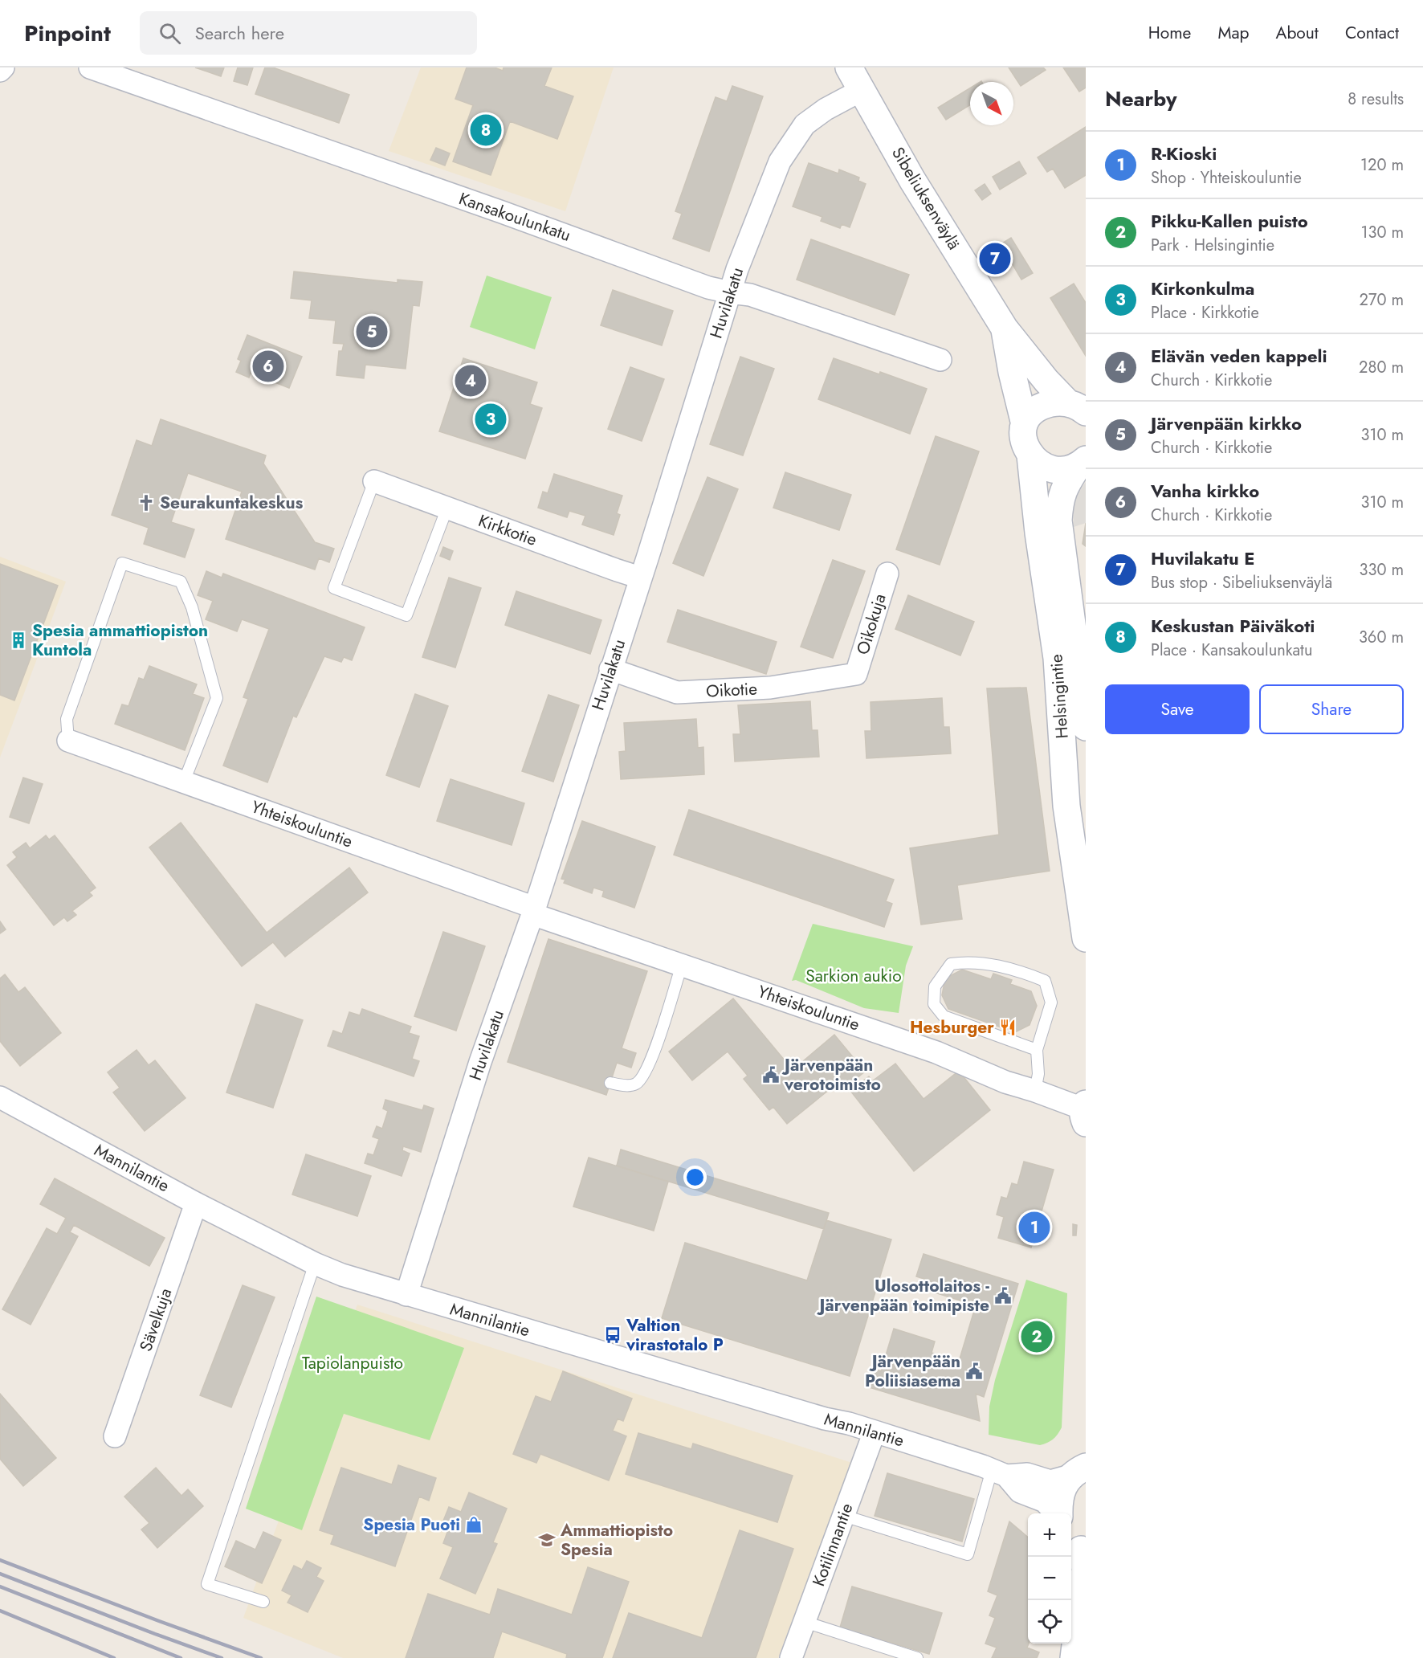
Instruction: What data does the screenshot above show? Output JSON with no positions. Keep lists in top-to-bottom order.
{
  "streets": {
    "main road": ["Sibeliuksenväylä", "Helsingintie"],
    "street": [
      "Kansakoulunkatu",
      "Huvilakatu",
      "Kirkkotie",
      "Oikokuja",
      "Oikotie",
      "Yhteiskouluntie",
      "Mannilantie",
      "Sävelkuja",
      "Kotilinnantie"
    ]
  },
  "crossings": [
    ["Sibeliuksenväylä", "Huvilakatu"],
    ["Sibeliuksenväylä", "Helsingintie"],
    ["Kansakoulunkatu", "Huvilakatu"],
    ["Huvilakatu", "Kirkkotie"],
    ["Huvilakatu", "Oikotie"],
    ["Huvilakatu", "Yhteiskouluntie"],
    ["Huvilakatu", "Mannilantie"],
    ["Oikokuja", "Oikotie"],
    ["Mannilantie", "Sävelkuja"],
    ["Mannilantie", "Kotilinnantie"]
  ],
  "parks": ["Sarkion aukio", "Tapiolanpuisto"],
  "places": {
    "church": ["Seurakuntakeskus"],
    "building": ["Spesia ammattiopiston Kuntola"],
    "restaurant": ["Hesburger"],
    "public building": ["Järvenpään verotoimisto", "Ulosottolaitos - Järvenpään toimipiste", "Järvenpään Poliisiasema"],
    "bus stop": ["Valtion virastotalo P"],
    "shop": ["Spesia Puoti"],
    "school or university": ["Ammattiopisto Spesia"]
  },
  "north": "bottom right",
  "page": {
    "header": "Pinpoint",
    "search": "Search here",
    "nav": [
      "Home",
      "Map",
      "About",
      "Contact"
    ],
    "heading": ["Nearby", "8 results"],
    "pins": [
      "8",
      "7",
      "5",
      "6",
      "4",
      "3",
      "1",
      "2"
    ],
    "list": [
      {
        "mark": "1",
        "name": "R-Kioski",
        "note": "Shop · Yhteiskouluntie",
        "value": "120 m"
      },
      {
        "mark": "2",
        "name": "Pikku-Kallen puisto",
        "note": "Park · Helsingintie",
        "value": "130 m"
      },
      {
        "mark": "3",
        "name": "Kirkonkulma",
        "note": "Place · Kirkkotie",
        "value": "270 m"
      },
      {
        "mark": "4",
        "name": "Elävän veden kappeli",
        "note": "Church · Kirkkotie",
        "value": "280 m"
      },
      {
        "mark": "5",
        "name": "Järvenpään kirkko",
        "note": "Church · Kirkkotie",
        "value": "310 m"
      },
      {
        "mark": "6",
        "name": "Vanha kirkko",
        "note": "Church · Kirkkotie",
        "value": "310 m"
      },
      {
        "mark": "7",
        "name": "Huvilakatu E",
        "note": "Bus stop · Sibeliuksenväylä",
        "value": "330 m"
      },
      {
        "mark": "8",
        "name": "Keskustan Päiväkoti",
        "note": "Place · Kansakoulunkatu",
        "value": "360 m"
      }
    ],
    "buttons": ["Save", "Share"],
    "map_buttons": ["+", "−"]
  }
}
